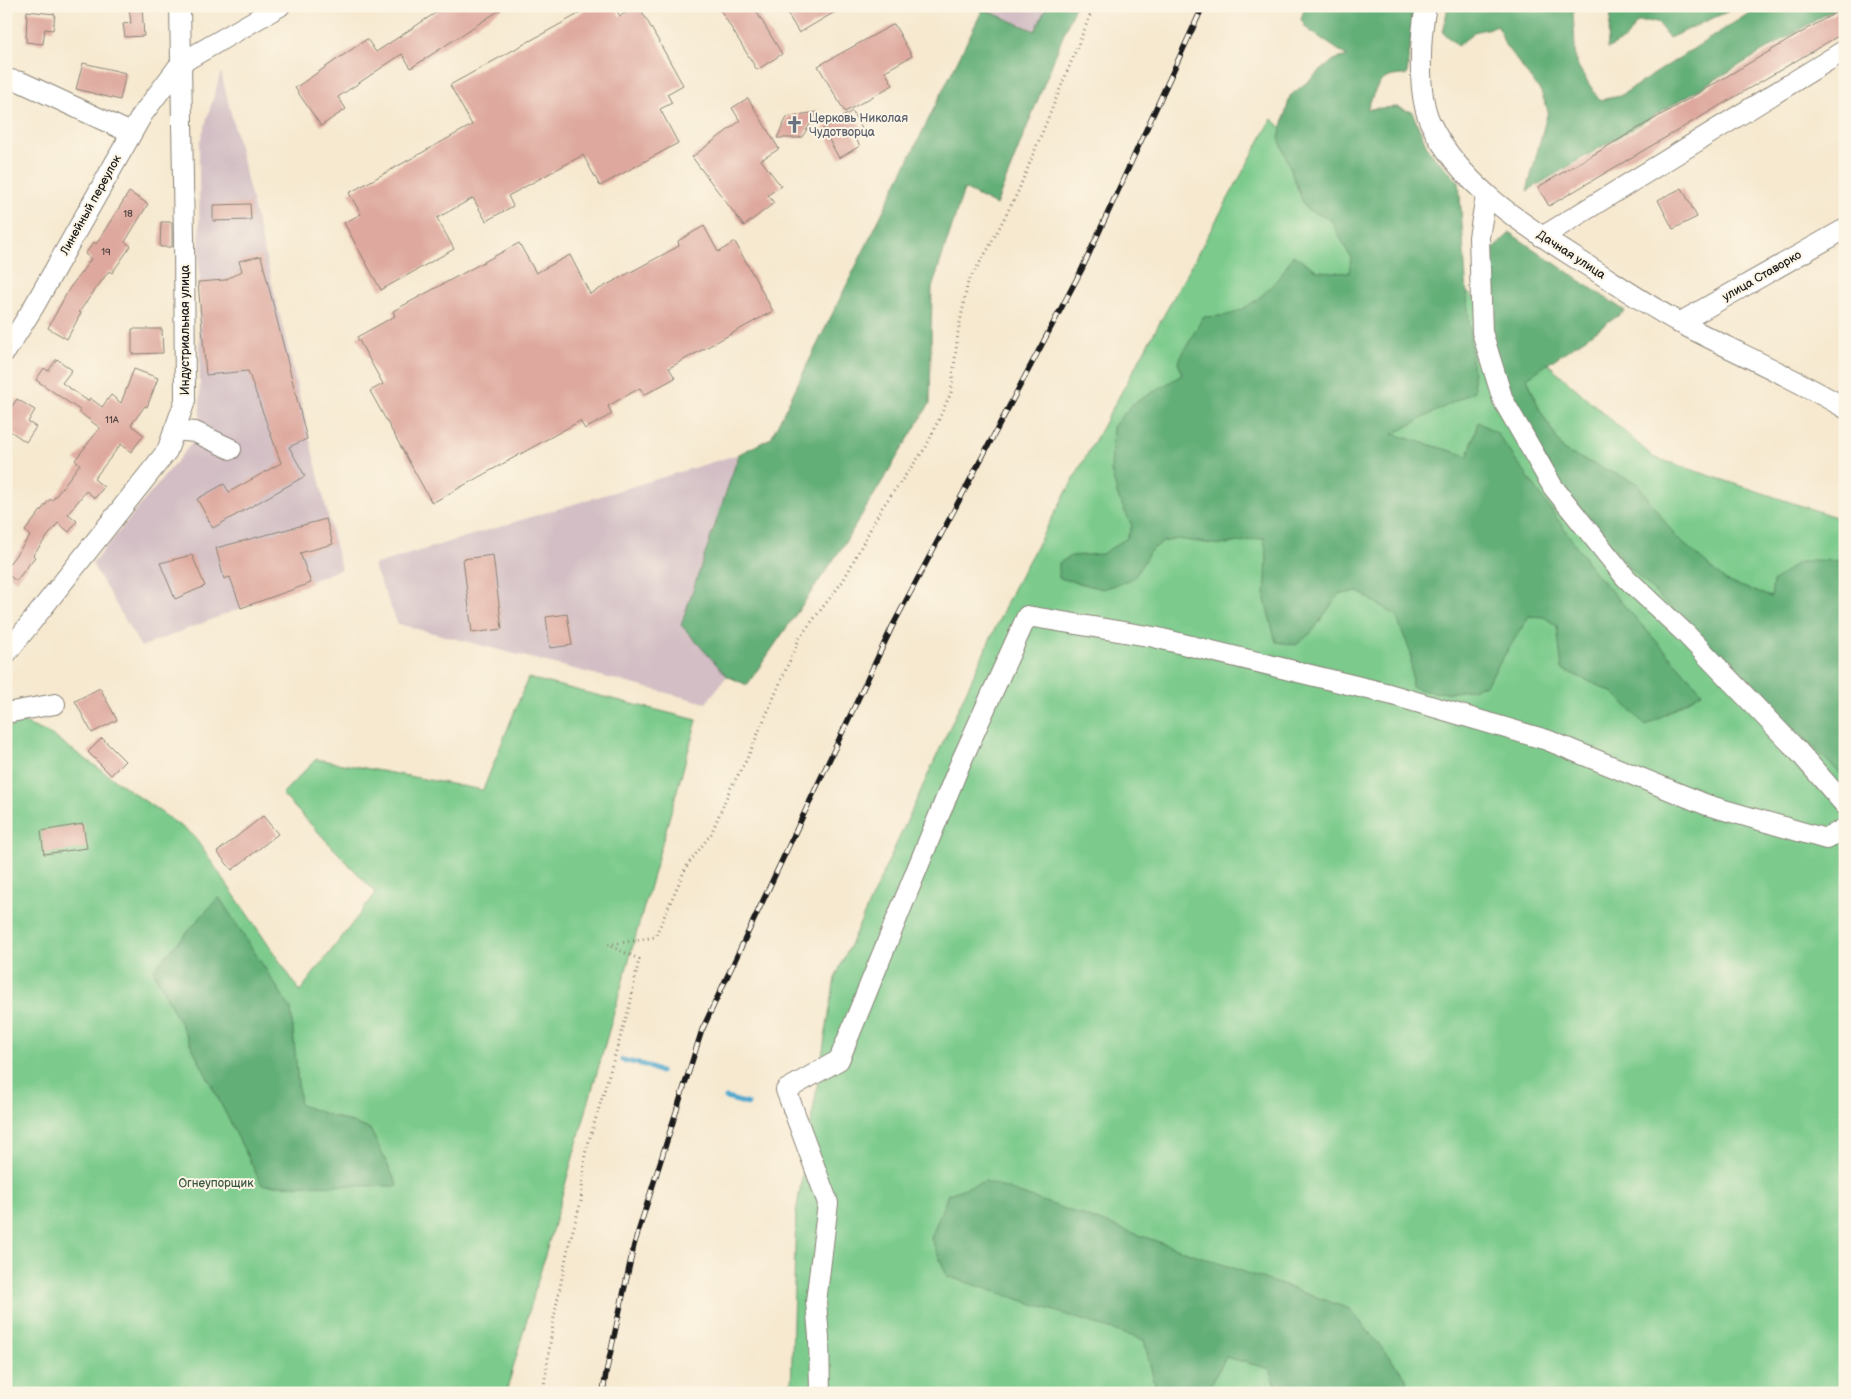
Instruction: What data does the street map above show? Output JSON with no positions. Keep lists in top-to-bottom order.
{
  "streets": {
    "street": [
      "Линейный переулок",
      "Дачная улица",
      "улица Ставорко",
      "Индустриальная улица"
    ]
  },
  "crossings": [
    ["Линейный переулок", "Индустриальная улица"],
    ["Дачная улица", "улица Ставорко"]
  ],
  "parks": ["Огнеупорщик"],
  "places": {
    "church": ["Церковь Николая Чудотворца"]
  },
  "house_numbers": ["18", "19", "11А"]
}
